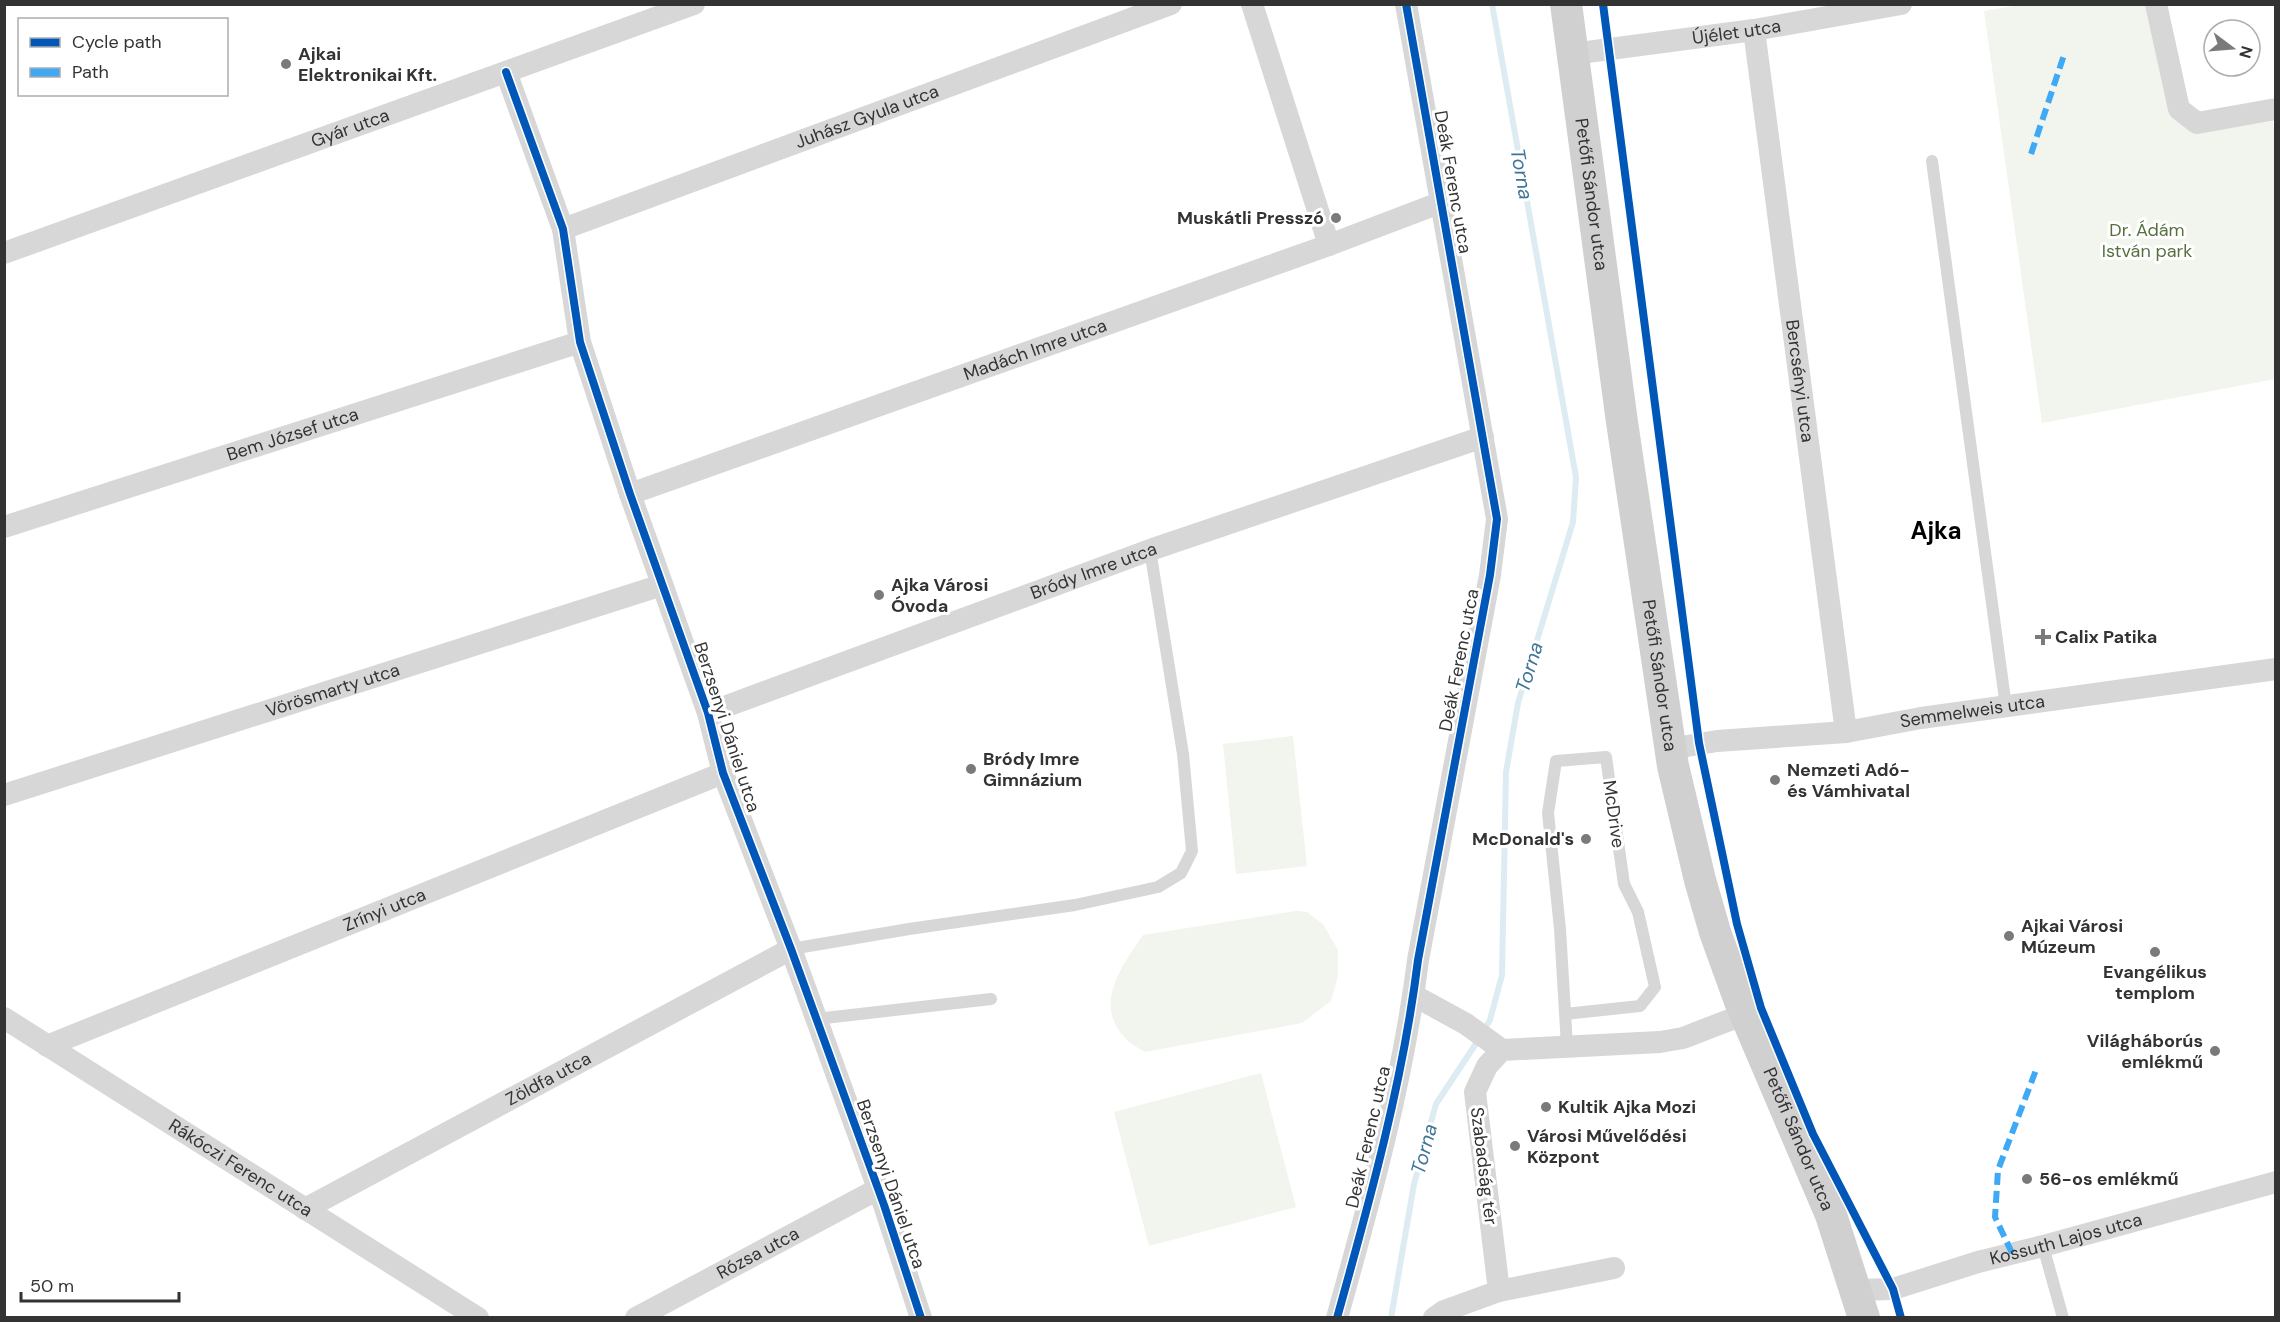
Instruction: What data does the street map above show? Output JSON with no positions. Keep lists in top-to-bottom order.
{
  "streets": {
    "main road": ["Petőfi Sándor utca"],
    "street": [
      "Újélet utca",
      "Juhász Gyula utca",
      "Gyár utca",
      "Deák Ferenc utca",
      "Madách Imre utca",
      "Bercsényi utca",
      "Bem József utca",
      "Bródy Imre utca",
      "Vörösmarty utca",
      "Semmelweis utca",
      "Berzsenyi Dániel utca",
      "Zrínyi utca",
      "Zöldfa utca",
      "Szabadság tér",
      "Rákóczi Ferenc utca",
      "Kossuth Lajos utca",
      "Rózsa utca"
    ],
    "lane": ["McDrive"]
  },
  "crossings": [
    ["Újélet utca", "Petőfi Sándor utca"],
    ["Újélet utca", "Bercsényi utca"],
    ["Juhász Gyula utca", "Berzsenyi Dániel utca"],
    ["Gyár utca", "Berzsenyi Dániel utca"],
    ["Deák Ferenc utca", "Madách Imre utca"],
    ["Deák Ferenc utca", "Bródy Imre utca"],
    ["Petőfi Sándor utca", "Semmelweis utca"],
    ["Petőfi Sándor utca", "Kossuth Lajos utca"],
    ["Madách Imre utca", "Berzsenyi Dániel utca"],
    ["Bercsényi utca", "Semmelweis utca"],
    ["Bem József utca", "Berzsenyi Dániel utca"],
    ["Bródy Imre utca", "Berzsenyi Dániel utca"],
    ["Vörösmarty utca", "Berzsenyi Dániel utca"],
    ["Berzsenyi Dániel utca", "Zrínyi utca"],
    ["Berzsenyi Dániel utca", "Zöldfa utca"],
    ["Berzsenyi Dániel utca", "Rózsa utca"],
    ["Zrínyi utca", "Rákóczi Ferenc utca"],
    ["Zöldfa utca", "Rákóczi Ferenc utca"]
  ],
  "districts": ["Ajka"],
  "water": ["Torna"],
  "parks": ["Dr. Ádám István park"],
  "places": {
    "other": [
      "Ajkai Elektronikai Kft.",
      "Muskátli Presszó",
      "Ajka Városi Óvoda",
      "Bródy Imre Gimnázium",
      "Nemzeti Adó- és Vámhivatal",
      "McDonald's",
      "Ajkai Városi Múzeum",
      "Evangélikus templom",
      "Világháborús emlékmű",
      "Kultik Ajka Mozi",
      "Városi Művelődési Központ",
      "56-os emlékmű"
    ],
    "health": ["Calix Patika"]
  },
  "legend": ["Cycle path", "Path"],
  "scale_bar": "50 m",
  "north": "right"
}
